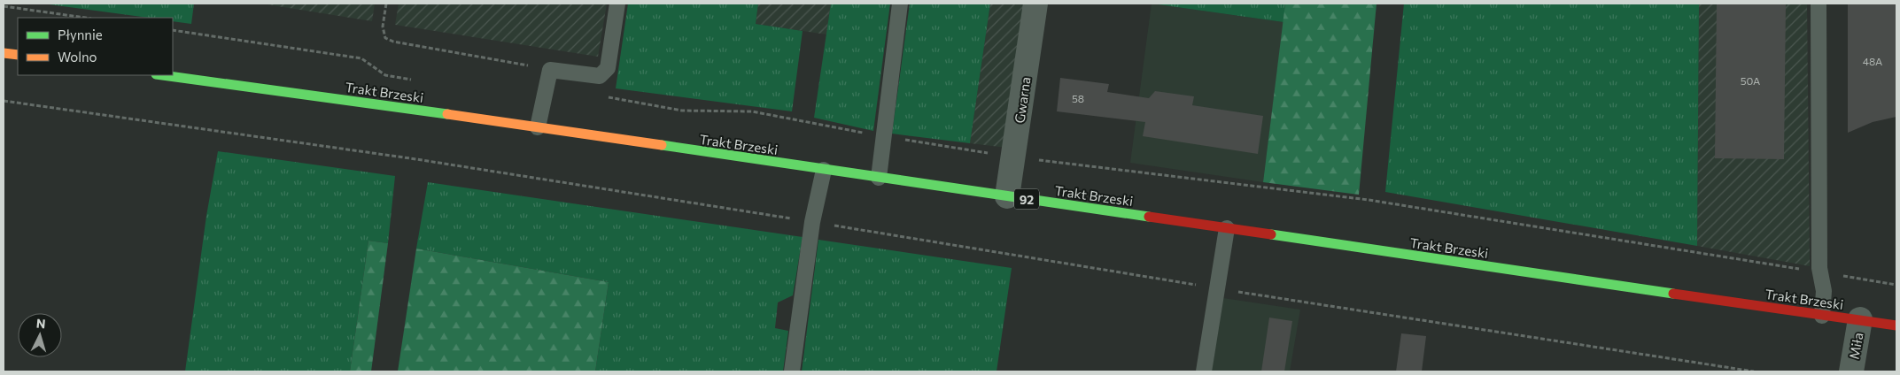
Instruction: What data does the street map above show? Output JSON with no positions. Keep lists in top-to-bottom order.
{
  "streets": {
    "main road": ["Trakt Brzeski", "92"],
    "street": ["Gwarna", "Miła"]
  },
  "crossings": [
    ["Trakt Brzeski", "Gwarna"],
    ["Trakt Brzeski", "Miła"]
  ],
  "house_numbers": ["48A", "50A", "58"],
  "legend": ["Płynnie", "Wolno"],
  "north": "top"
}
